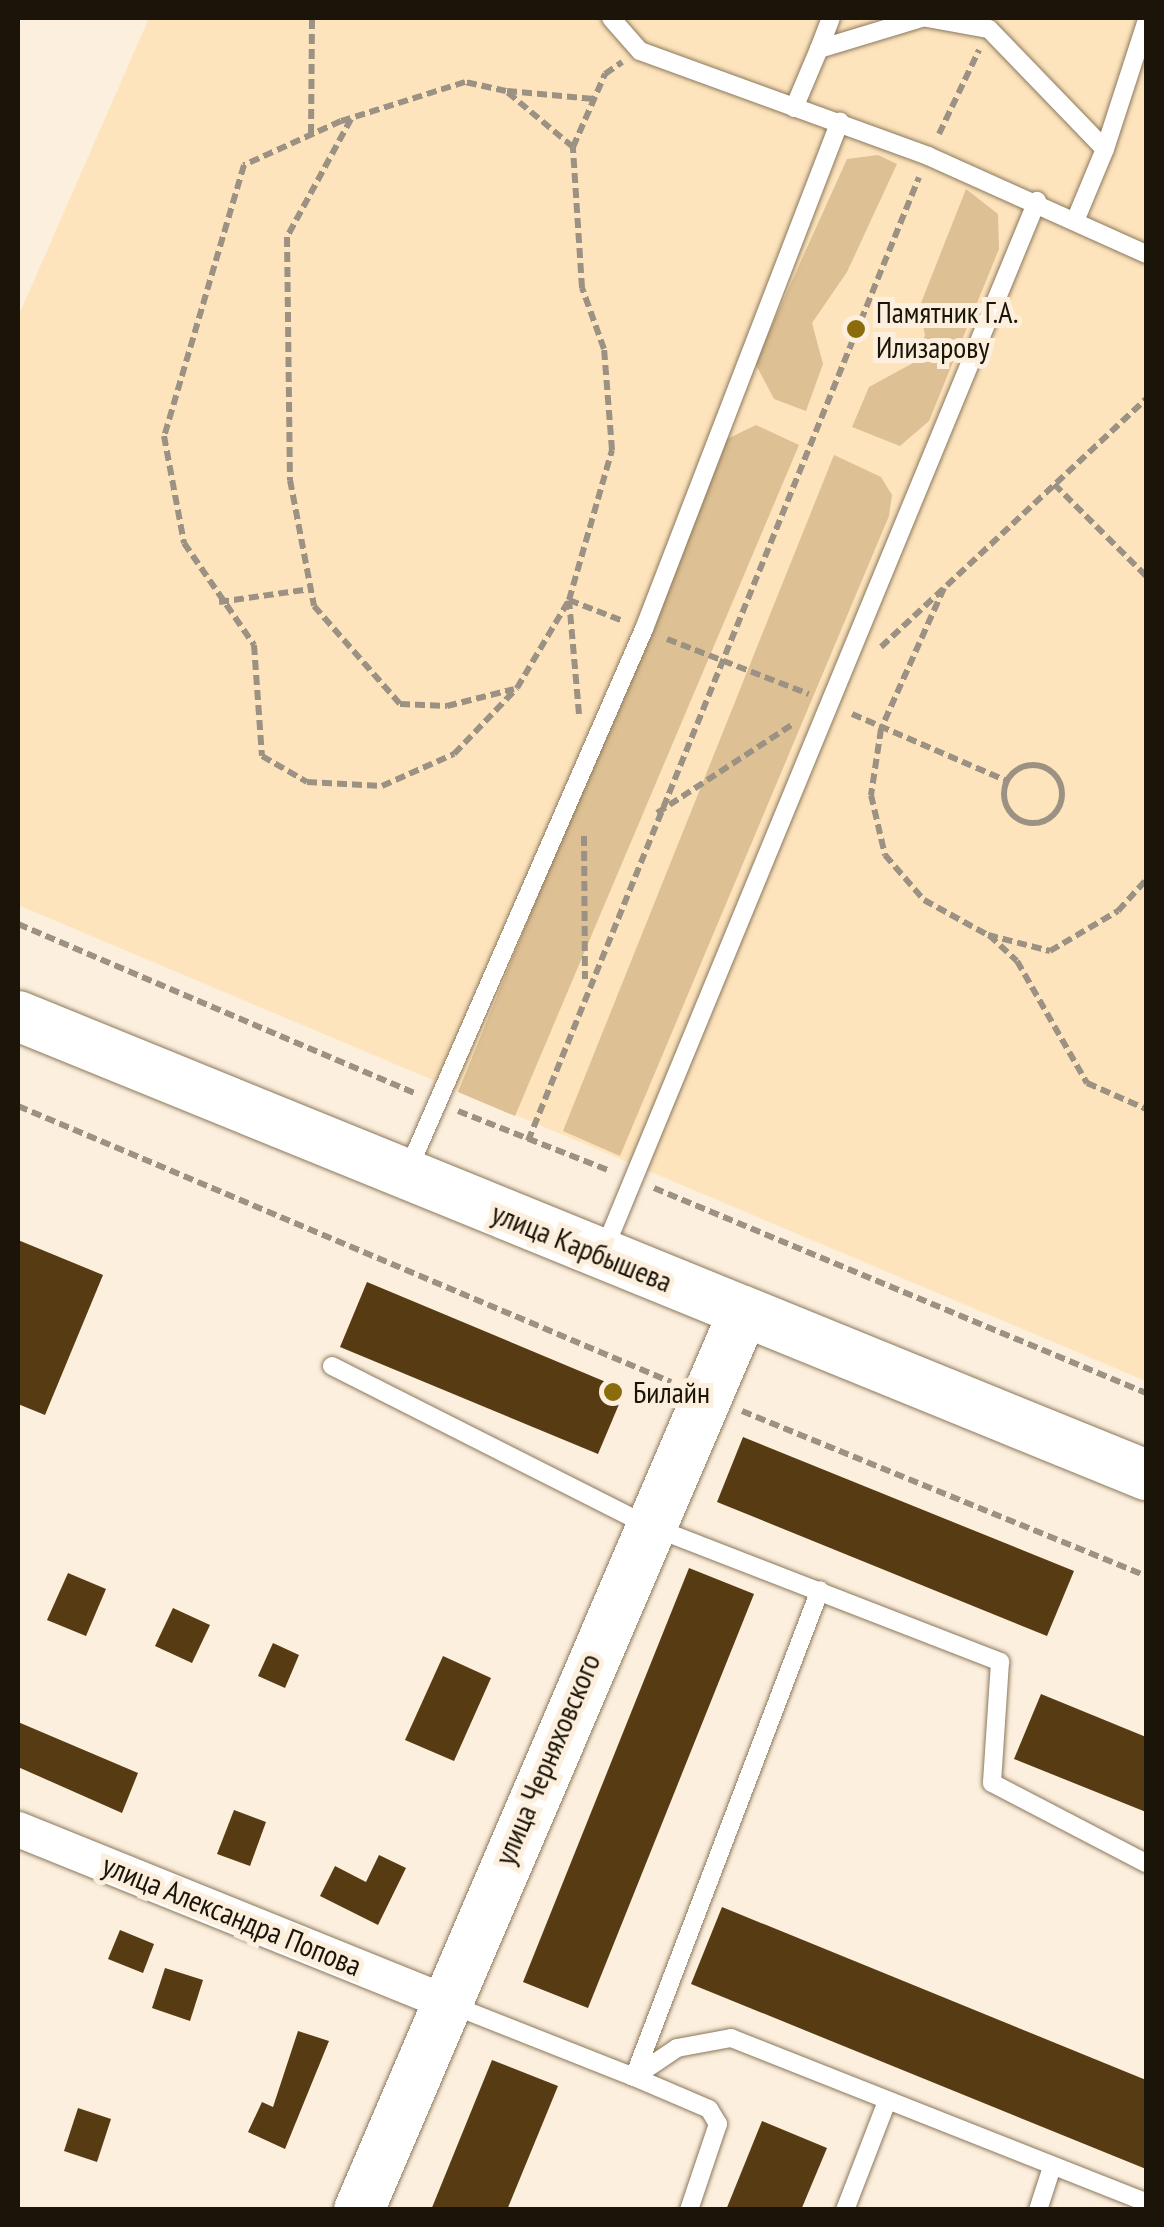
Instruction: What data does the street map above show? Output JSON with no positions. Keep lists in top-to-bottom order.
{
  "streets": {
    "main road": ["улица Карбышева", "улица Черняховского"],
    "street": ["улица Александра Попова"]
  },
  "crossings": [
    ["улица Карбышева", "улица Черняховского"],
    ["улица Черняховского", "улица Александра Попова"]
  ],
  "places": ["Памятник Г.А. Илизарову", "Билайн"]
}
